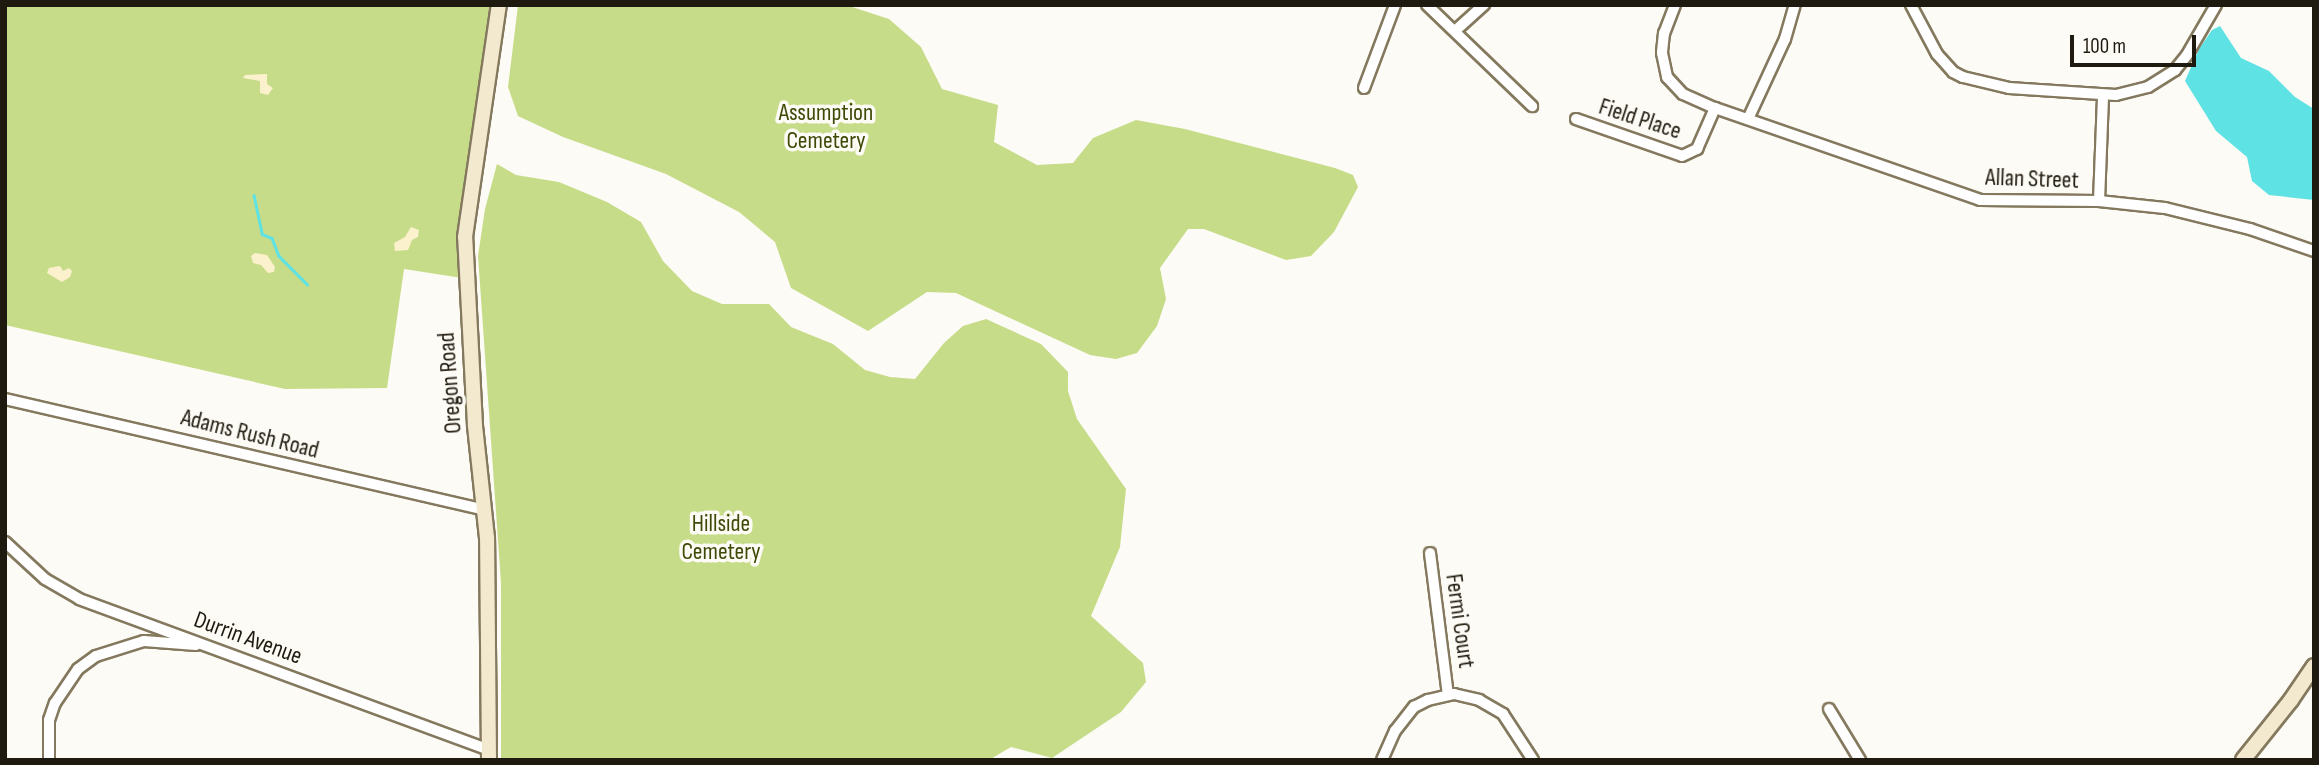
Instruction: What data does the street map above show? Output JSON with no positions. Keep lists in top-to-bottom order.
{
  "streets": {
    "street": [
      "Field Place",
      "Allan Street",
      "Oregon Road",
      "Adams Rush Road",
      "Fermi Court",
      "Durrin Avenue"
    ]
  },
  "crossings": [
    ["Field Place", "Allan Street"],
    ["Oregon Road", "Adams Rush Road"],
    ["Oregon Road", "Durrin Avenue"]
  ],
  "parks": ["Assumption Cemetery", "Hillside Cemetery"],
  "scale_bar": "100 m"
}
